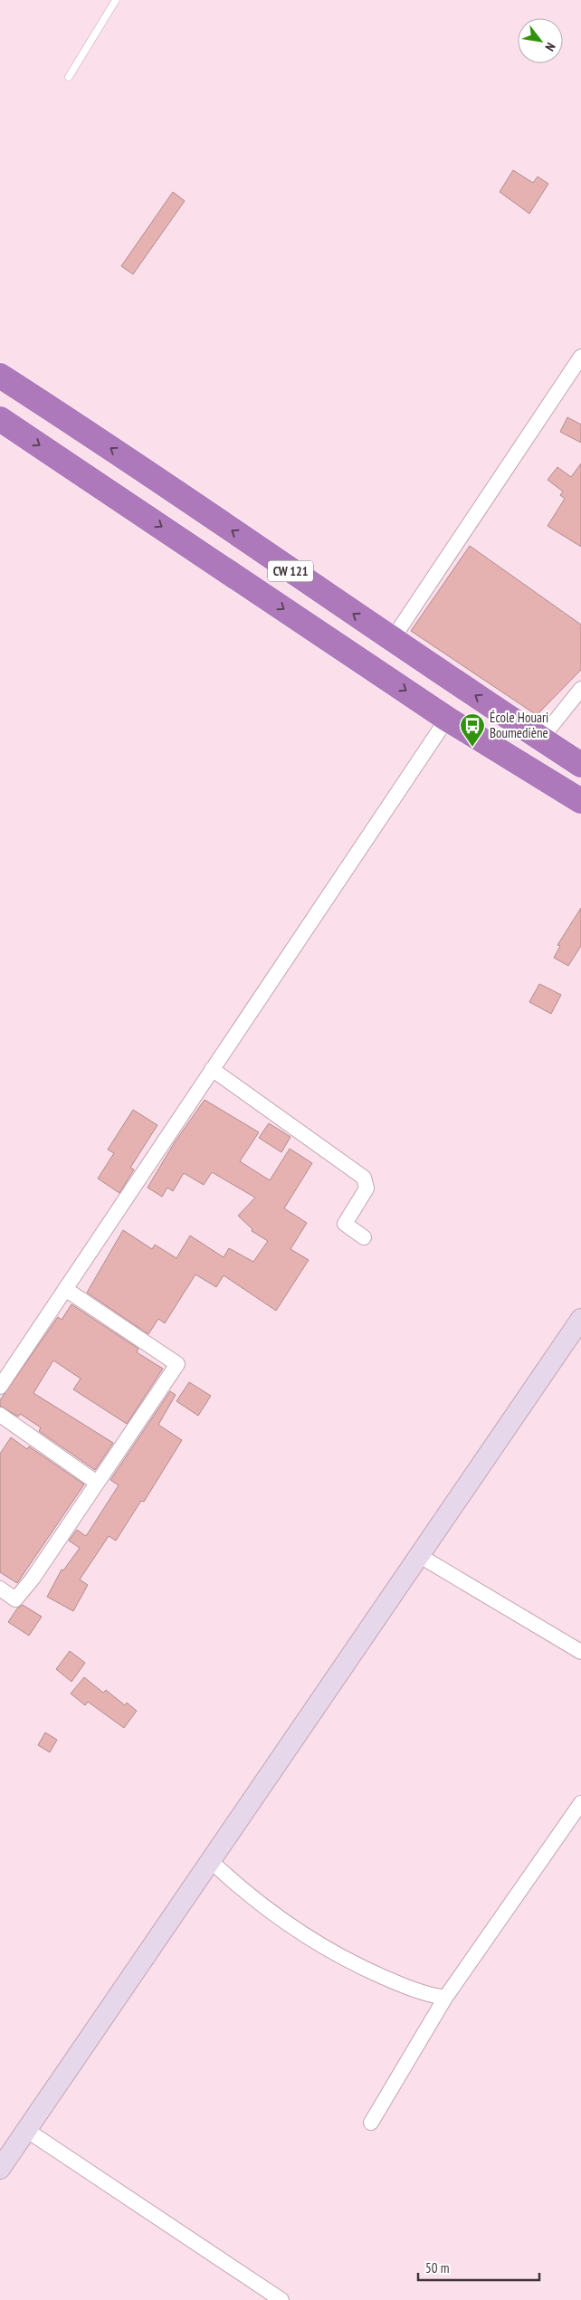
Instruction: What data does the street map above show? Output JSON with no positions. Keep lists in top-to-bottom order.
{
  "streets": {
    "highway": ["CW 121"]
  },
  "places": {
    "bus stop": ["École Houari Boumediène"]
  },
  "scale_bar": "50 m",
  "north": "bottom right"
}
